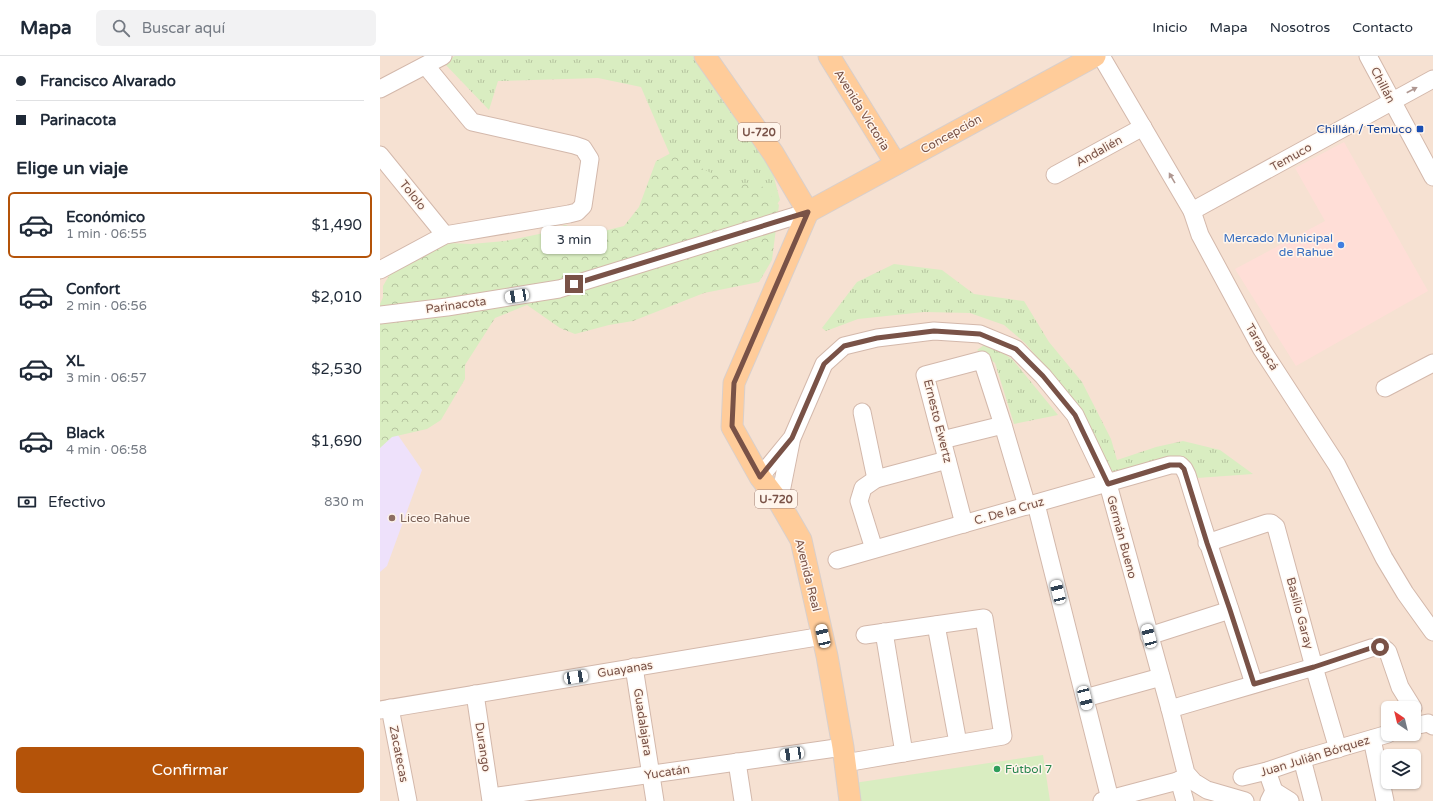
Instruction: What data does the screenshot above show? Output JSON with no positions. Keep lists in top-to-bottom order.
{
  "streets": {
    "main road": [
      "Avenida Victoria",
      "U-720",
      "Concepción",
      "Avenida Real"
    ],
    "street": [
      "Chillán",
      "Andalién",
      "Temuco",
      "Tololo",
      "Parinacota",
      "Tarapacá",
      "Ernesto Ewertz",
      "C. De la Cruz",
      "Germán Bueno",
      "Basilio Garay",
      "Guayanas",
      "Guadalajara",
      "Durango",
      "Zacatecas",
      "Juan Julián Bórquez",
      "Yucatán"
    ]
  },
  "crossings": [
    ["Chillán", "Temuco"],
    ["Avenida Victoria", "Concepción"],
    ["U-720", "Concepción"],
    ["U-720", "Parinacota"],
    ["U-720", "Avenida Real"],
    ["Concepción", "Parinacota"],
    ["Concepción", "Avenida Real"],
    ["Andalién", "Tarapacá"],
    ["Temuco", "Tarapacá"],
    ["Parinacota", "Avenida Real"],
    ["Ernesto Ewertz", "C. De la Cruz"],
    ["C. De la Cruz", "Germán Bueno"],
    ["C. De la Cruz", "Basilio Garay"],
    ["Germán Bueno", "Avenida Real"],
    ["Avenida Real", "Guayanas"],
    ["Avenida Real", "Yucatán"],
    ["Basilio Garay", "Juan Julián Bórquez"],
    ["Guayanas", "Guadalajara"],
    ["Guayanas", "Durango"],
    ["Guayanas", "Zacatecas"],
    ["Guadalajara", "Yucatán"],
    ["Durango", "Yucatán"]
  ],
  "places": {
    "transit": ["Chillán / Temuco"],
    "other": ["Mercado Municipal de Rahue", "Liceo Rahue", "Fútbol 7"]
  },
  "north": "top left",
  "page": {
    "header": "Mapa",
    "search": "Buscar aquí",
    "nav": [
      "Inicio",
      "Mapa",
      "Nosotros",
      "Contacto"
    ],
    "banner": ["Francisco Alvarado", "Parinacota"],
    "heading": "Elige un viaje",
    "list": [
      {
        "name": "Económico",
        "note": "1 min · 06:55",
        "value": "$1,490"
      },
      {
        "name": "Confort",
        "note": "2 min · 06:56",
        "value": "$2,010"
      },
      {
        "name": "XL",
        "note": "3 min · 06:57",
        "value": "$2,530"
      },
      {
        "name": "Black",
        "note": "4 min · 06:58",
        "value": "$1,690"
      }
    ],
    "bubble": "3 min",
    "pay": ["Efectivo", "830 m"],
    "buttons": "Confirmar"
  }
}
